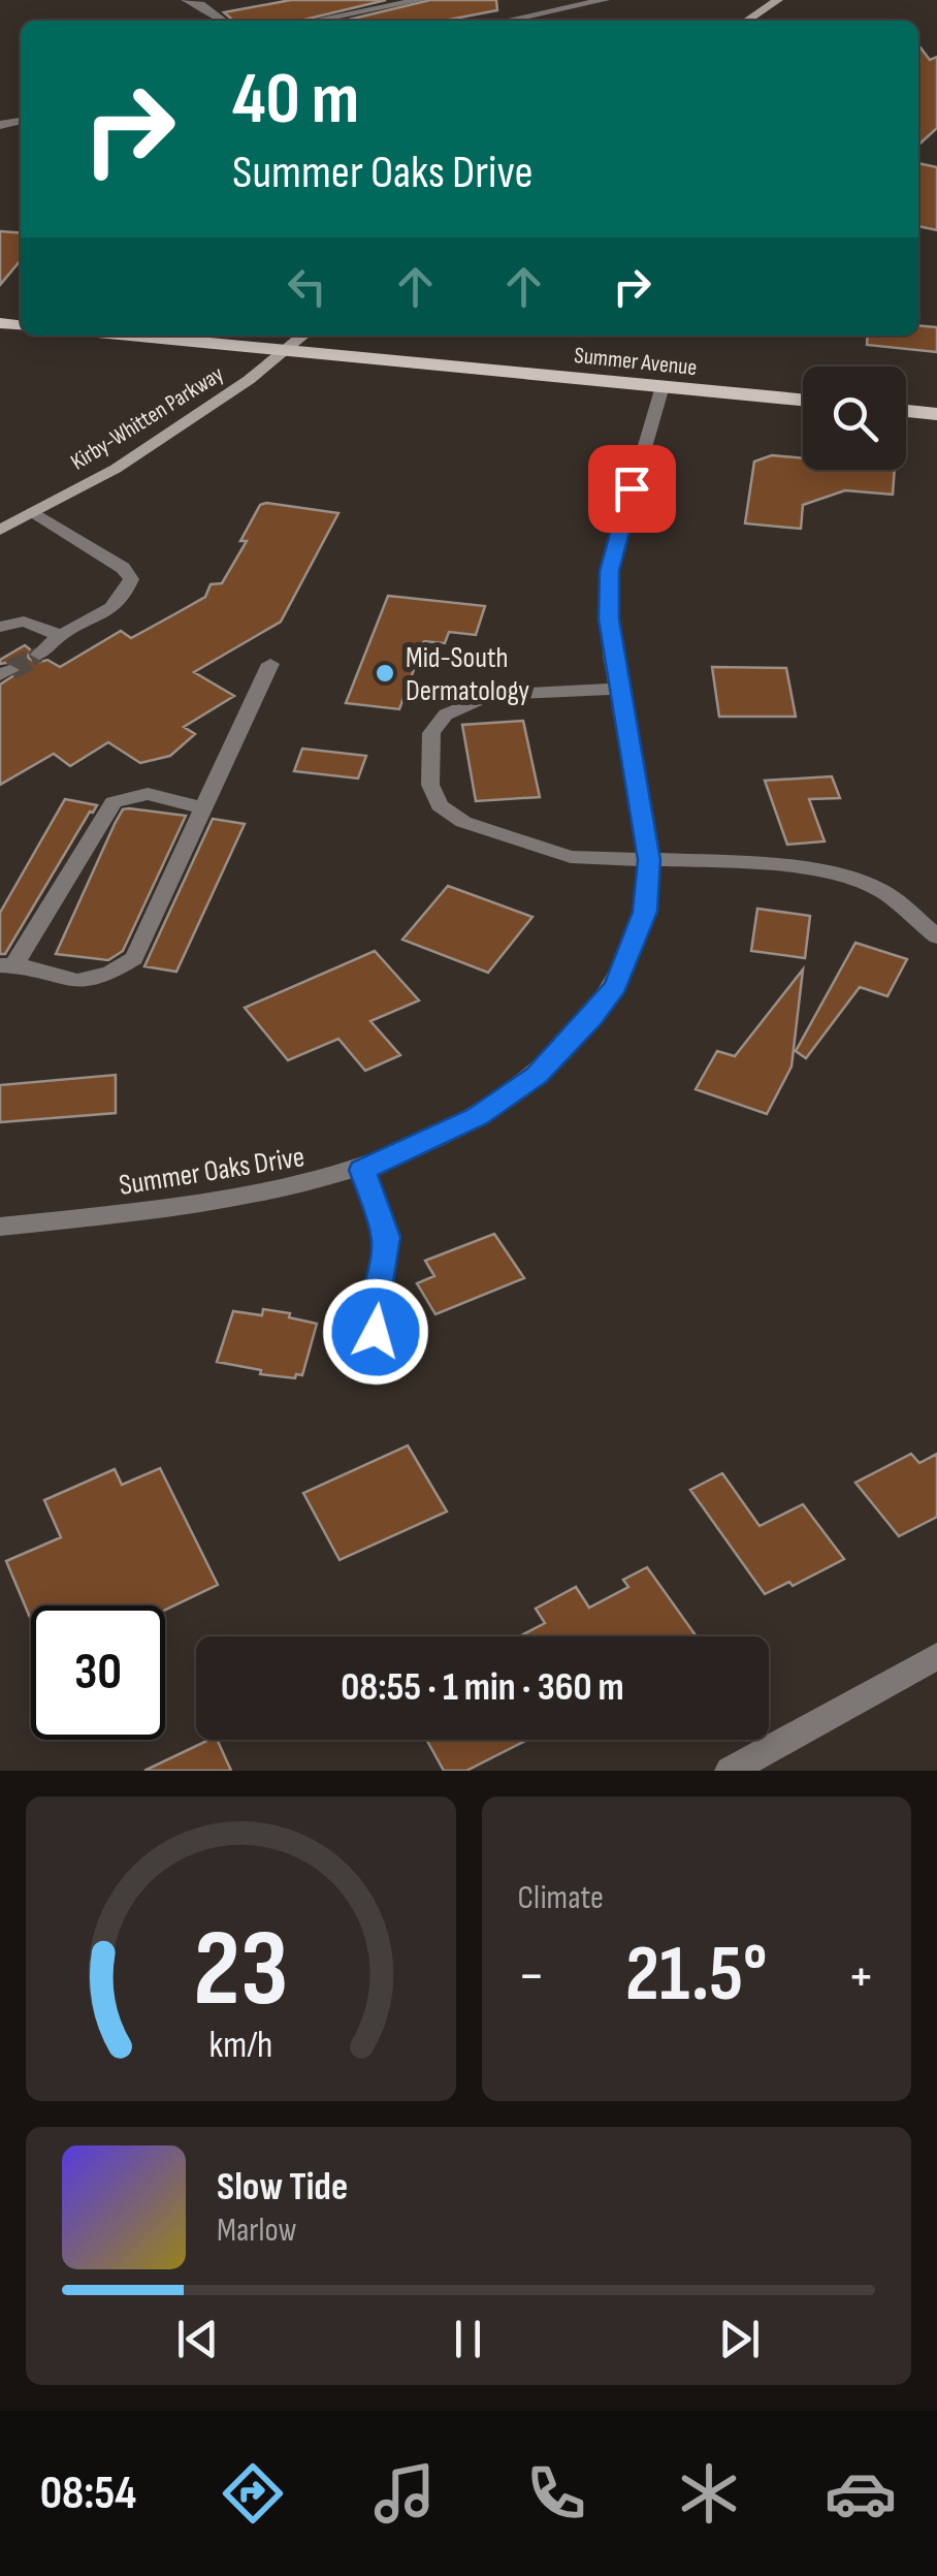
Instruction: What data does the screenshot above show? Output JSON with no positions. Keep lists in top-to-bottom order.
{
  "streets": {
    "main road": ["Summer Avenue", "Kirby-Whitten Parkway"],
    "street": ["Summer Oaks Drive"]
  },
  "crossings": [
    ["Summer Avenue", "Kirby-Whitten Parkway"],
    ["Summer Avenue", "Summer Oaks Drive"]
  ],
  "places": ["Mid-South Dermatology"],
  "page": {
    "turn": ["40 m", "Summer Oaks Drive"],
    "limit": "30",
    "trip": "08:55 · 1 min · 360 m",
    "tile": "Climate",
    "heat": ["−", "21.5°", "+"],
    "song": ["Slow Tide", "Marlow"],
    "tabs": "08:54",
    "gauge": ["23", "km/h"]
  }
}
